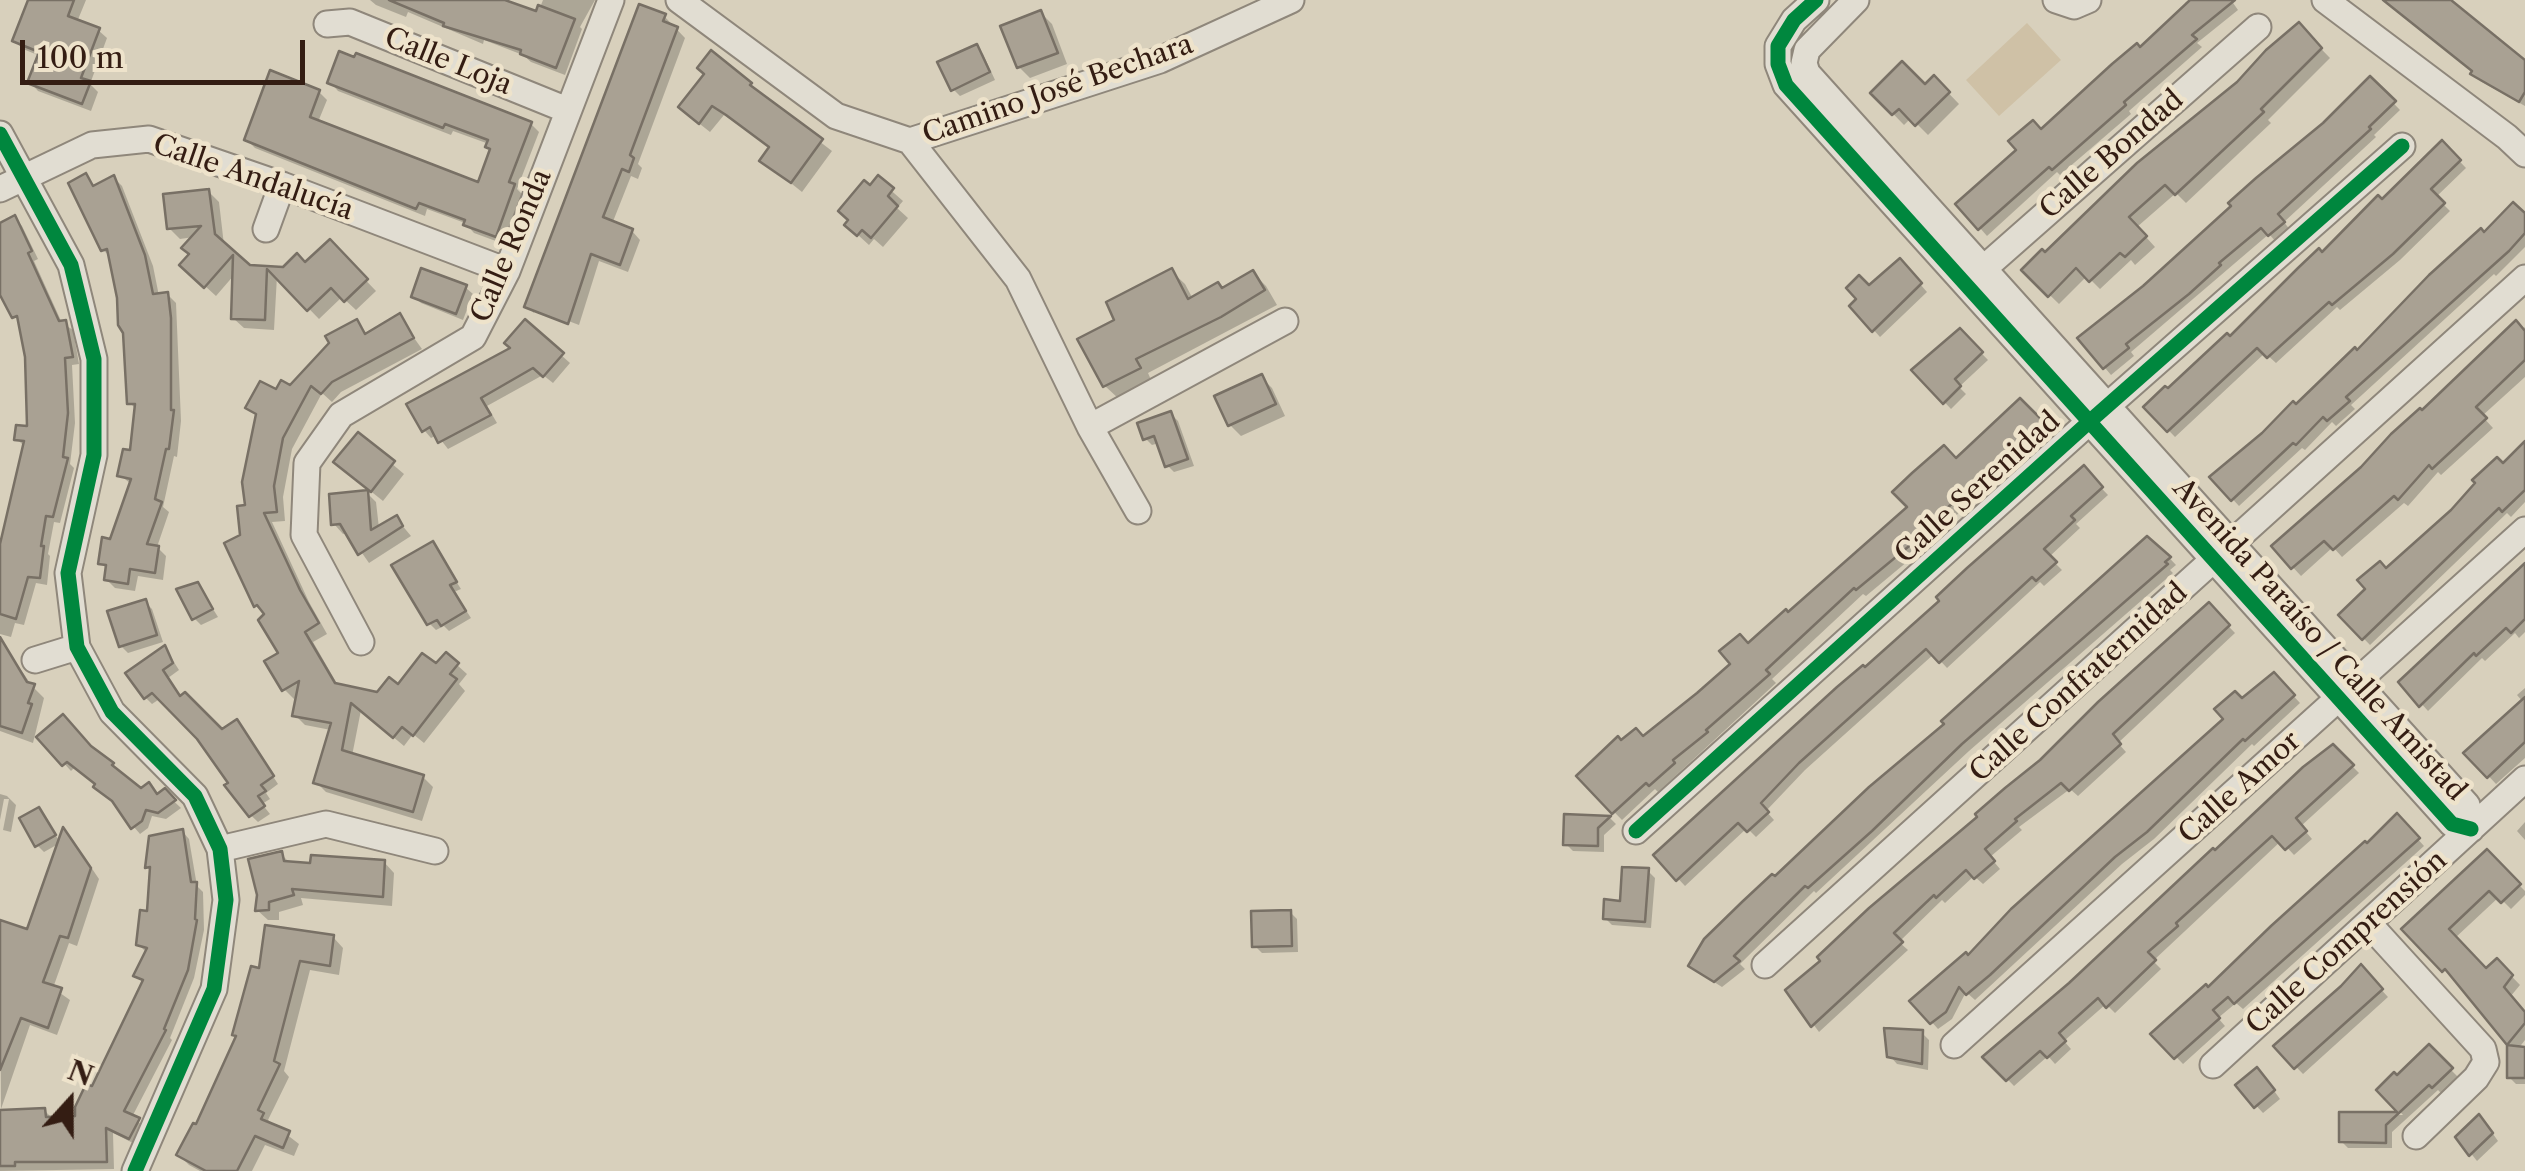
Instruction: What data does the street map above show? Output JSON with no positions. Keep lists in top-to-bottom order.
{
  "streets": {
    "street": [
      "Calle Loja",
      "Camino José Bechara",
      "Calle Bondad",
      "Calle Andalucía",
      "Calle Ronda",
      "Calle Serenidad",
      "Avenida Paraíso / Calle Amistad",
      "Calle Confraternidad",
      "Calle Amor",
      "Calle Comprensión"
    ]
  },
  "crossings": [
    ["Calle Loja", "Calle Ronda"],
    ["Calle Bondad", "Avenida Paraíso / Calle Amistad"],
    ["Calle Andalucía", "Calle Ronda"],
    ["Calle Serenidad", "Avenida Paraíso / Calle Amistad"],
    ["Avenida Paraíso / Calle Amistad", "Calle Confraternidad"],
    ["Avenida Paraíso / Calle Amistad", "Calle Amor"],
    ["Avenida Paraíso / Calle Amistad", "Calle Comprensión"]
  ],
  "scale_bar": "100 m",
  "north": "top"
}
